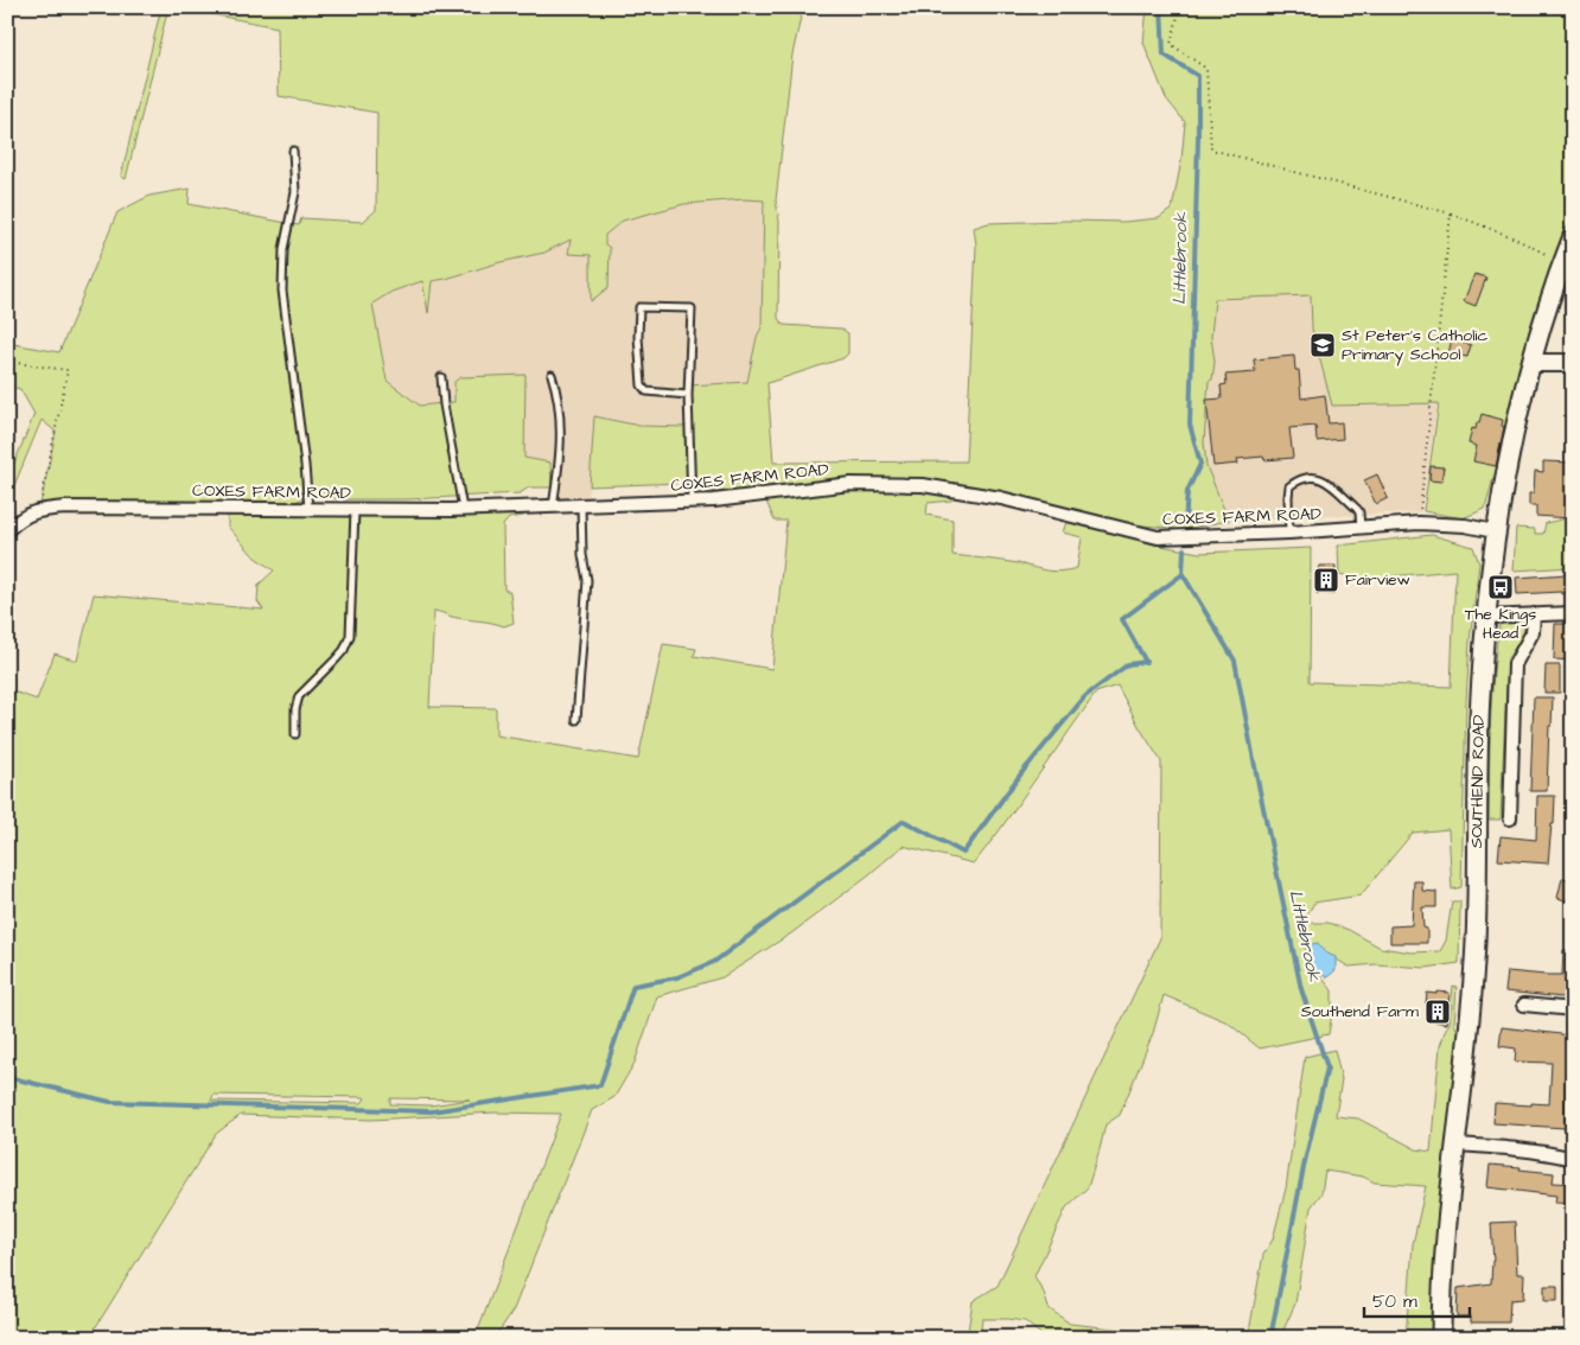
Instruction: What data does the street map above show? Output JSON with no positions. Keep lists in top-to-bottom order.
{
  "streets": {
    "main road": ["SOUTHEND ROAD"],
    "street": ["COXES FARM ROAD"]
  },
  "crossings": [
    ["COXES FARM ROAD", "SOUTHEND ROAD"]
  ],
  "water": ["Littlebrook"],
  "places": {
    "school or university": ["St Peter's Catholic Primary School"],
    "building": ["Fairview", "Southend Farm"],
    "bus stop": ["The Kings Head"]
  },
  "scale_bar": "50 m"
}
